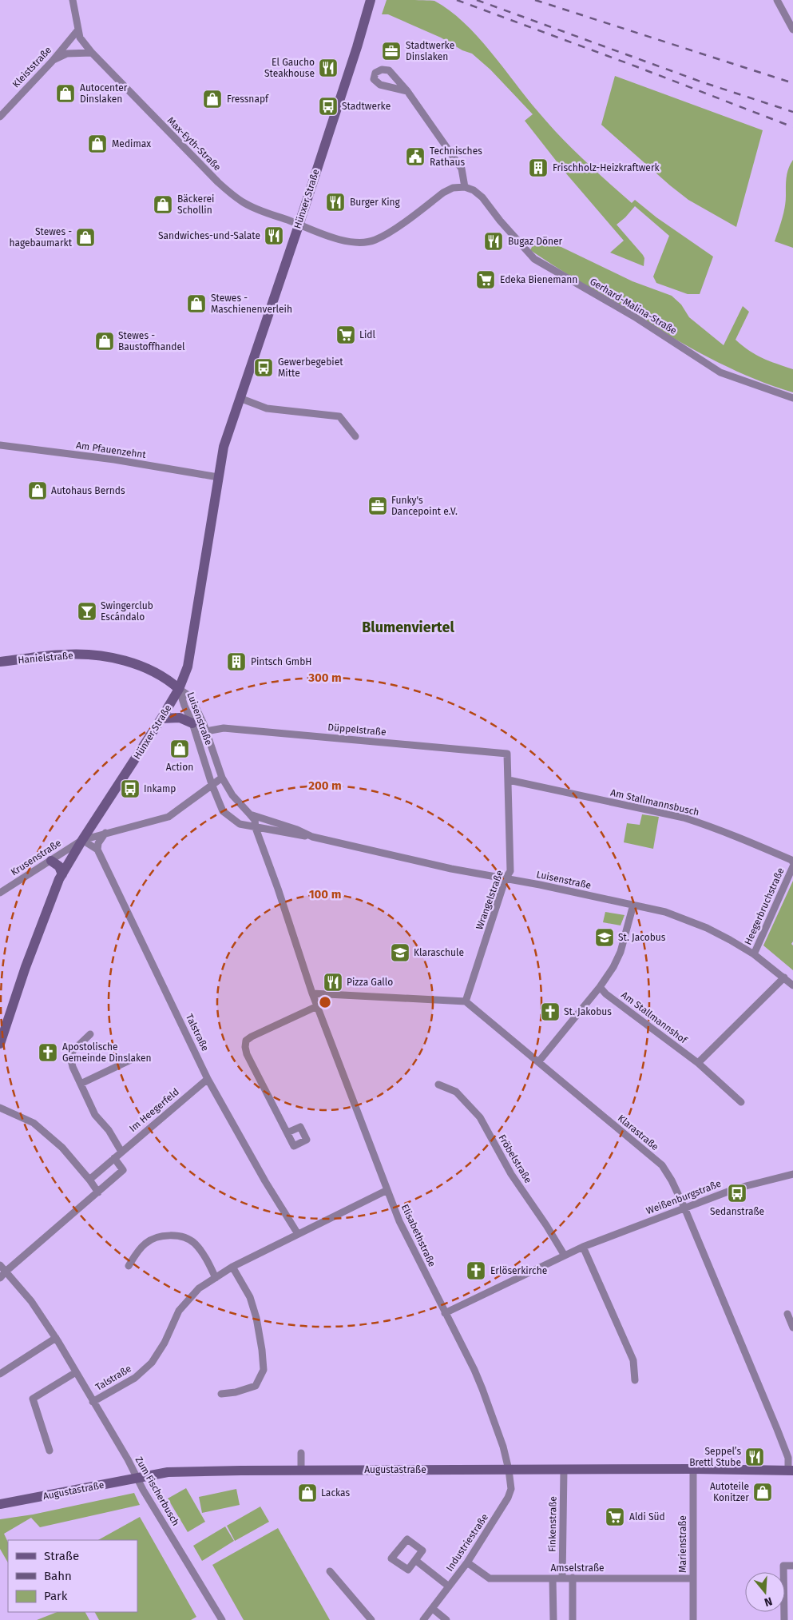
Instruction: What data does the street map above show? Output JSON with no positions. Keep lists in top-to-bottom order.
{
  "streets": {
    "main road": ["Hünxer Straße", "Hanielstraße", "Augustastraße"],
    "street": [
      "Kleiststraße",
      "Max-Eyth-Straße",
      "Gerhard-Malina-Straße",
      "Am Pfauenzehnt",
      "Luisenstraße",
      "Düppelstraße",
      "Am Stallmannsbusch",
      "Krusenstraße",
      "Wrangelstraße",
      "Heegerbruchstraße",
      "Am Stallmannshof",
      "Talstraße",
      "Im Heegerfeld",
      "Klarastraße",
      "Fröbelstraße",
      "Weißenburgstraße",
      "Elisabethstraße",
      "Zum Fischerbusch",
      "Finkenstraße",
      "Industriestraße",
      "Marienstraße",
      "Amselstraße"
    ]
  },
  "crossings": [
    ["Kleiststraße", "Max-Eyth-Straße"],
    ["Max-Eyth-Straße", "Hünxer Straße"],
    ["Hünxer Straße", "Am Pfauenzehnt"],
    ["Hünxer Straße", "Hanielstraße"],
    ["Hünxer Straße", "Luisenstraße"],
    ["Hünxer Straße", "Krusenstraße"],
    ["Hanielstraße", "Luisenstraße"],
    ["Luisenstraße", "Düppelstraße"],
    ["Luisenstraße", "Wrangelstraße"],
    ["Luisenstraße", "Heegerbruchstraße"],
    ["Luisenstraße", "Elisabethstraße"],
    ["Düppelstraße", "Wrangelstraße"],
    ["Am Stallmannsbusch", "Wrangelstraße"],
    ["Am Stallmannsbusch", "Heegerbruchstraße"],
    ["Wrangelstraße", "Klarastraße"],
    ["Talstraße", "Im Heegerfeld"],
    ["Talstraße", "Elisabethstraße"],
    ["Talstraße", "Zum Fischerbusch"],
    ["Klarastraße", "Weißenburgstraße"],
    ["Klarastraße", "Augustastraße"],
    ["Fröbelstraße", "Weißenburgstraße"],
    ["Weißenburgstraße", "Elisabethstraße"],
    ["Elisabethstraße", "Augustastraße"],
    ["Elisabethstraße", "Industriestraße"],
    ["Augustastraße", "Zum Fischerbusch"],
    ["Augustastraße", "Finkenstraße"],
    ["Augustastraße", "Industriestraße"],
    ["Augustastraße", "Marienstraße"],
    ["Finkenstraße", "Amselstraße"],
    ["Industriestraße", "Amselstraße"],
    ["Marienstraße", "Amselstraße"]
  ],
  "districts": ["Blumenviertel"],
  "places": {
    "office": ["Stadtwerke Dinslaken", "Funky's Dancepoint e.V."],
    "restaurant": [
      "El Gaucho Steakhouse",
      "Burger King",
      "Sandwiches-und-Salate",
      "Bugaz Döner",
      "Pizza Gallo",
      "Seppel’s Brettl Stube"
    ],
    "shop": [
      "Autocenter Dinslaken",
      "Fressnapf",
      "Medimax",
      "Bäckerei Schollin",
      "Stewes - hagebaumarkt",
      "Stewes - Maschienenverleih",
      "Stewes - Baustoffhandel",
      "Autohaus Bernds",
      "Action",
      "Autoteile Konitzer",
      "Lackas"
    ],
    "bus stop": [
      "Stadtwerke",
      "Gewerbegebiet Mitte",
      "Inkamp",
      "Sedanstraße"
    ],
    "public building": ["Technisches Rathaus"],
    "building": ["Frischholz-Heizkraftwerk", "Pintsch GmbH"],
    "supermarket": ["Edeka Bienemann", "Lidl", "Aldi Süd"],
    "bar": ["Swingerclub Escándalo"],
    "school or university": ["St. Jacobus", "Klaraschule"],
    "church": ["St. Jakobus", "Apostolische Gemeinde Dinslaken", "Erlöserkirche"]
  },
  "legend": ["Straße", "Bahn", "Park"],
  "north": "bottom",
  "rings": ["300 m", "200 m", "100 m"]
}
